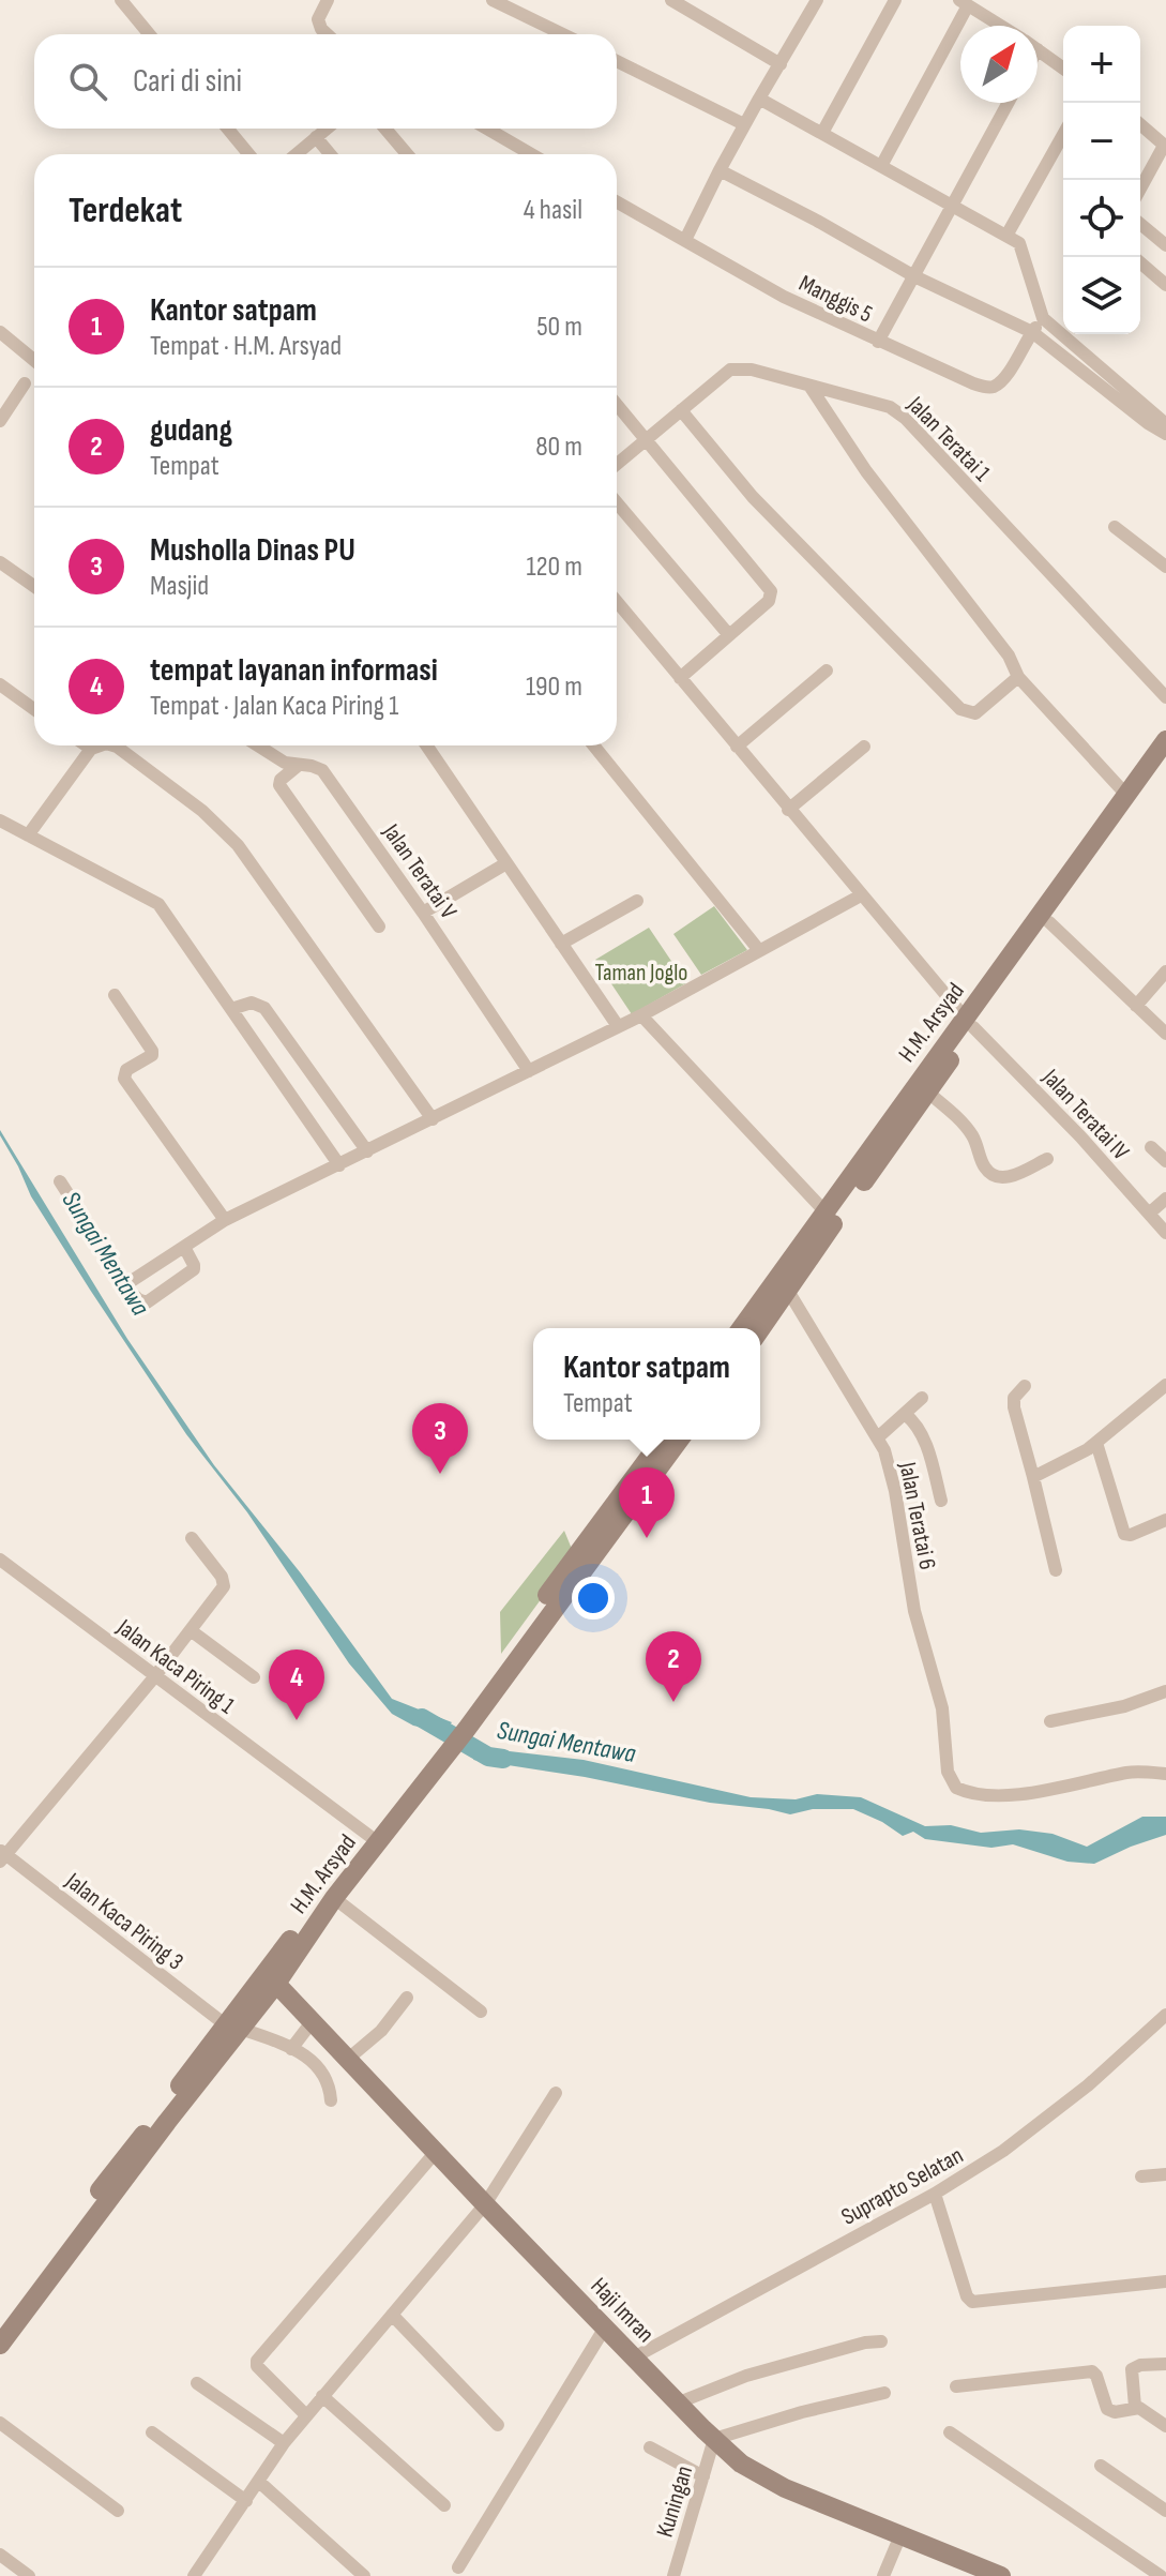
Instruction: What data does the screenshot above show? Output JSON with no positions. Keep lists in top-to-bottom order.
{
  "streets": {
    "street": [
      "Manggis 5",
      "Jalan Teratai 1",
      "Jalan Teratai V",
      "H.M. Arsyad",
      "Jalan Teratai IV",
      "Jalan Teratai 6",
      "Jalan Kaca Piring 1",
      "Jalan Kaca Piring 3",
      "Suprapto Selatan",
      "Haji Imran",
      "Kuningan"
    ]
  },
  "crossings": [
    ["H.M. Arsyad", "Jalan Teratai IV"],
    ["H.M. Arsyad", "Jalan Teratai 6"],
    ["H.M. Arsyad", "Jalan Kaca Piring 1"],
    ["H.M. Arsyad", "Jalan Kaca Piring 3"],
    ["H.M. Arsyad", "Haji Imran"],
    ["Suprapto Selatan", "Haji Imran"],
    ["Haji Imran", "Kuningan"]
  ],
  "water": ["Sungai Mentawa"],
  "parks": ["Taman Joglo"],
  "north": "top right",
  "page": {
    "map_buttons": ["+", "−"],
    "search": "Cari di sini",
    "heading": ["Terdekat", "4 hasil"],
    "list": [
      {
        "mark": "1",
        "name": "Kantor satpam",
        "note": "Tempat · H.M. Arsyad",
        "value": "50 m"
      },
      {
        "mark": "2",
        "name": "gudang",
        "note": "Tempat",
        "value": "80 m"
      },
      {
        "mark": "3",
        "name": "Musholla Dinas PU",
        "note": "Masjid",
        "value": "120 m"
      },
      {
        "mark": "4",
        "name": "tempat layanan informasi",
        "note": "Tempat · Jalan Kaca Piring 1",
        "value": "190 m"
      }
    ],
    "popup": ["Kantor satpam", "Tempat"],
    "pins": [
      "3",
      "1",
      "2",
      "4"
    ]
  }
}
